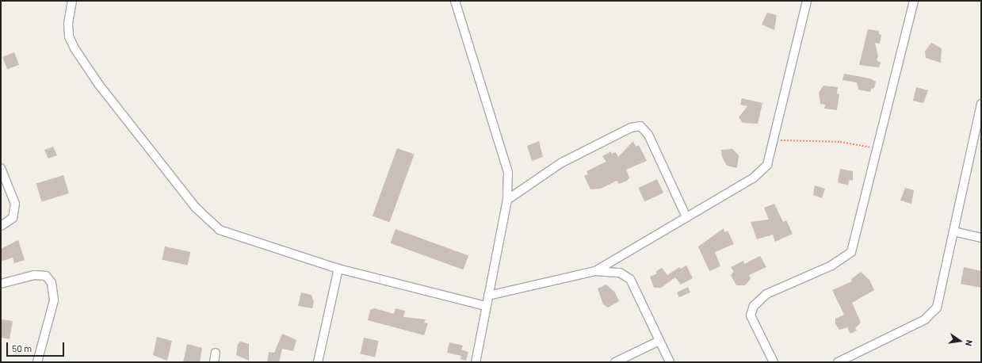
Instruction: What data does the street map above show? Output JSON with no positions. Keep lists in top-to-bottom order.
{
  "scale_bar": "50 m",
  "north": "right"
}
